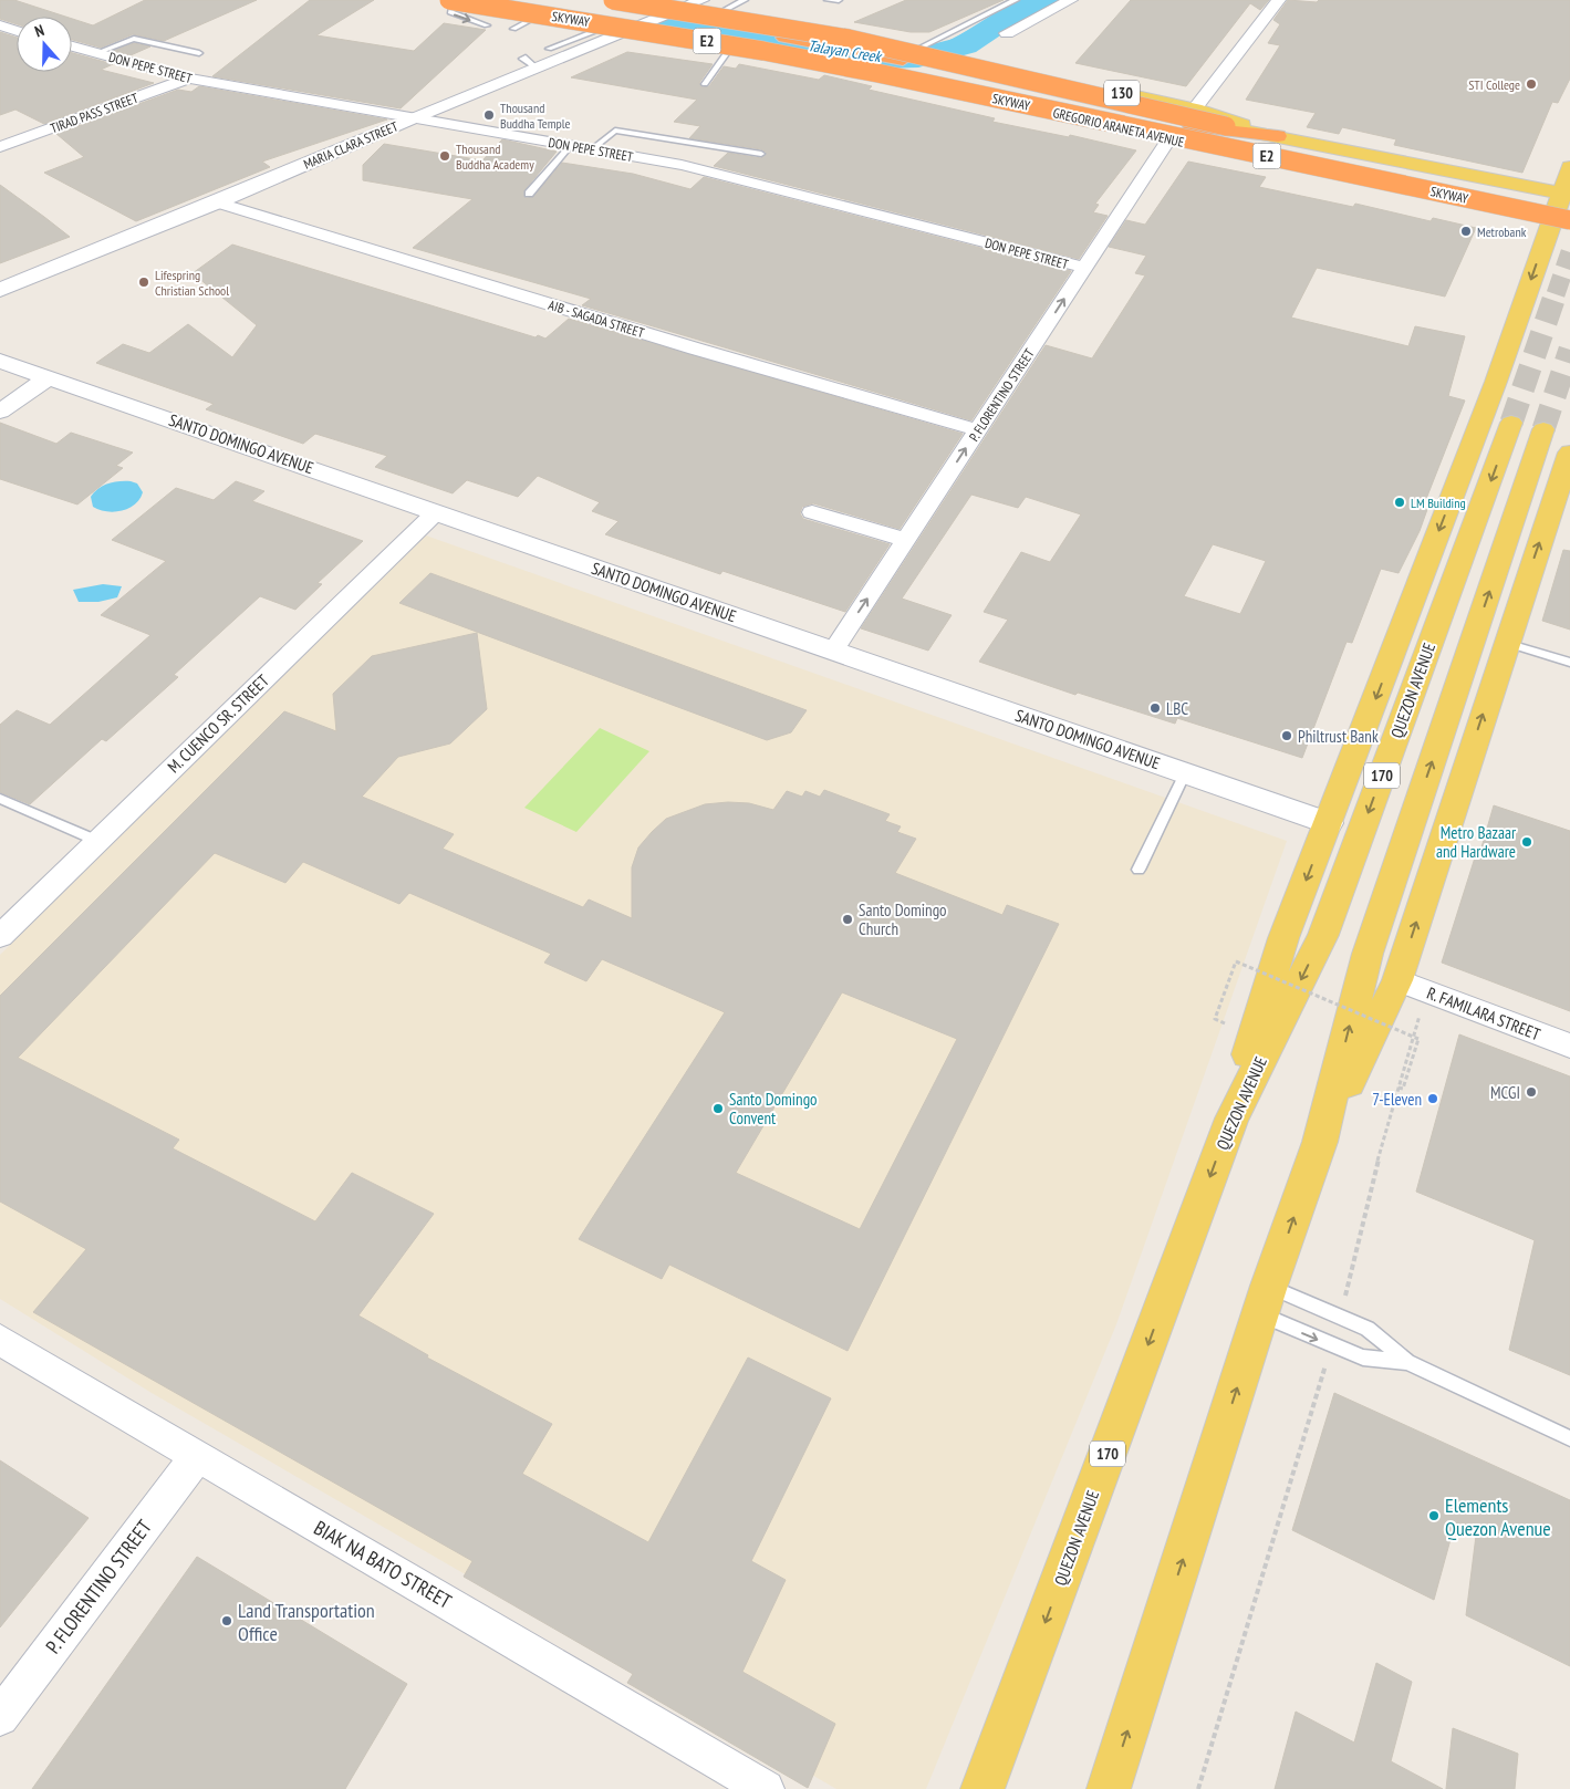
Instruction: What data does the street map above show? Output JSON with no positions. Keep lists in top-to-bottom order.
{
  "streets": {
    "highway": ["SKYWAY", "E2"],
    "main road": [
      "130",
      "GREGORIO ARANETA AVENUE",
      "MARIA CLARA STREET",
      "SANTO DOMINGO AVENUE",
      "QUEZON AVENUE",
      "170"
    ],
    "street": [
      "DON PEPE STREET",
      "TIRAD PASS STREET",
      "AIB - SAGADA STREET",
      "P. FLORENTINO STREET",
      "M. CUENCO SR. STREET",
      "R. FAMILARA STREET",
      "BIAK NA BATO STREET"
    ]
  },
  "crossings": [
    ["SKYWAY", "GREGORIO ARANETA AVENUE"],
    ["DON PEPE STREET", "TIRAD PASS STREET"],
    ["DON PEPE STREET", "MARIA CLARA STREET"],
    ["DON PEPE STREET", "P. FLORENTINO STREET"],
    ["GREGORIO ARANETA AVENUE", "MARIA CLARA STREET"],
    ["GREGORIO ARANETA AVENUE", "P. FLORENTINO STREET"],
    ["MARIA CLARA STREET", "AIB - SAGADA STREET"],
    ["AIB - SAGADA STREET", "P. FLORENTINO STREET"],
    ["P. FLORENTINO STREET", "SANTO DOMINGO AVENUE"],
    ["P. FLORENTINO STREET", "BIAK NA BATO STREET"],
    ["SANTO DOMINGO AVENUE", "M. CUENCO SR. STREET"]
  ],
  "one_way": ["P. FLORENTINO STREET"],
  "water": ["Talayan Creek"],
  "places": [
    "STI College",
    "Thousand Buddha Temple",
    "Thousand Buddha Academy",
    "Metrobank",
    "Lifespring Christian School",
    "LM Building",
    "LBC",
    "Philtrust Bank",
    "Metro Bazaar and Hardware",
    "Santo Domingo Church",
    "MCGI",
    "7-Eleven",
    "Santo Domingo Convent",
    "Elements Quezon Avenue",
    "Land Transportation Office"
  ],
  "north": "top"
}
